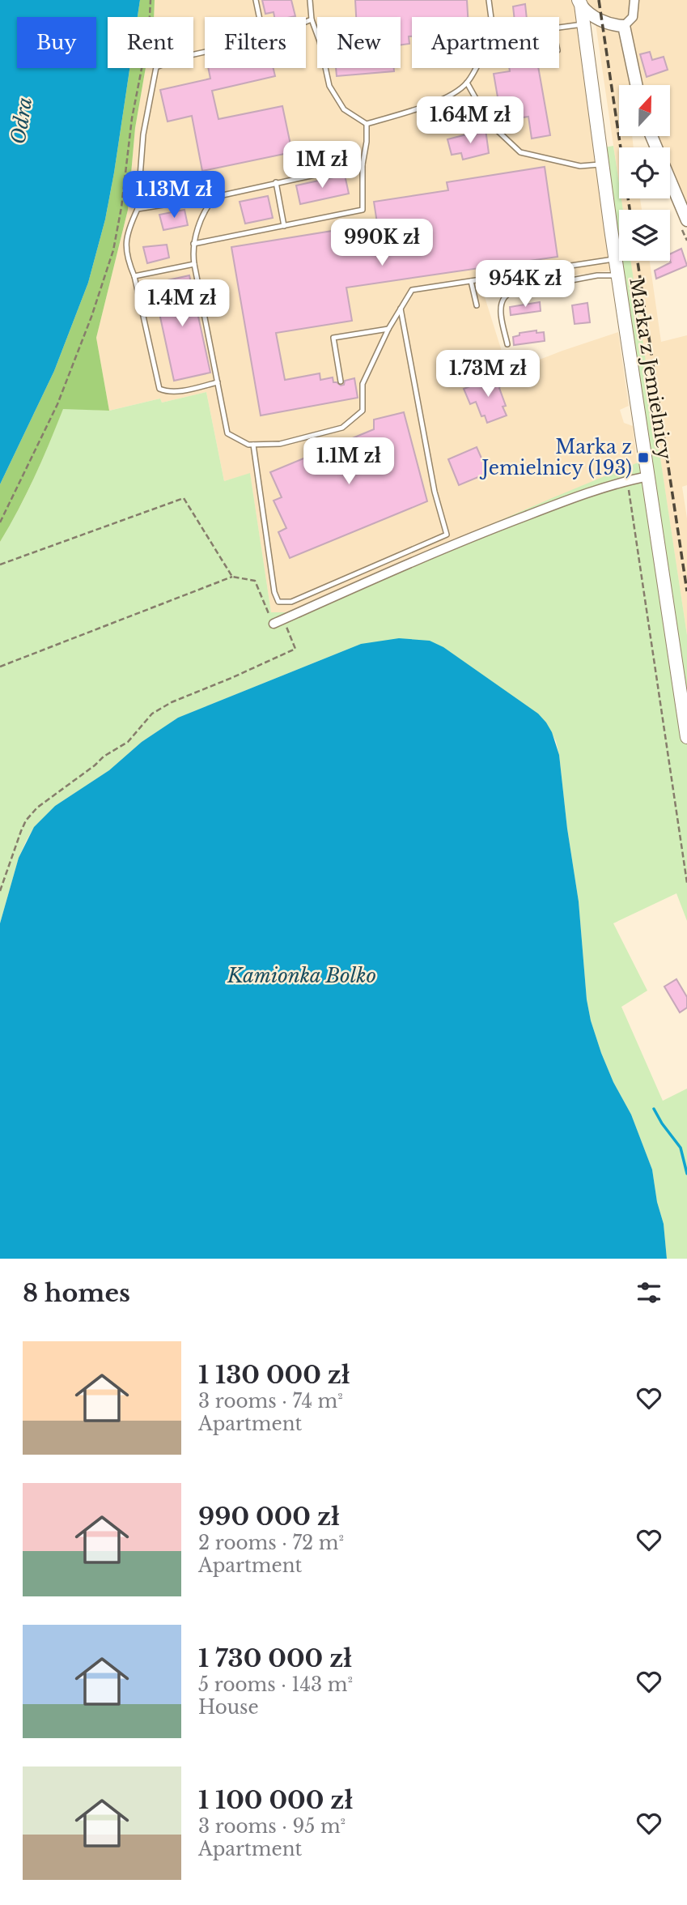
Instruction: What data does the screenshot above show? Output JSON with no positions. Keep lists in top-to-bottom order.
{
  "streets": {
    "main road": ["Marka z Jemielnicy"]
  },
  "water": ["Odra", "Kamionka Bolko"],
  "places": {
    "transit": ["Marka z Jemielnicy (193)"]
  },
  "north": "top",
  "page": {
    "chip": [
      "Buy",
      "Rent",
      "Filters",
      "New",
      "Apartment"
    ],
    "price": [
      "1.64M zł",
      "1M zł",
      "1.13M zł",
      "990K zł",
      "954K zł",
      "1.4M zł",
      "1.73M zł",
      "1.1M zł"
    ],
    "heading": "8 homes",
    "list": [
      {
        "name": "1 130 000 zł",
        "note": "3 rooms · 74 m² · Apartment"
      },
      {
        "name": "990 000 zł",
        "note": "2 rooms · 72 m² · Apartment"
      },
      {
        "name": "1 730 000 zł",
        "note": "5 rooms · 143 m² · House"
      },
      {
        "name": "1 100 000 zł",
        "note": "3 rooms · 95 m² · Apartment"
      }
    ]
  }
}
